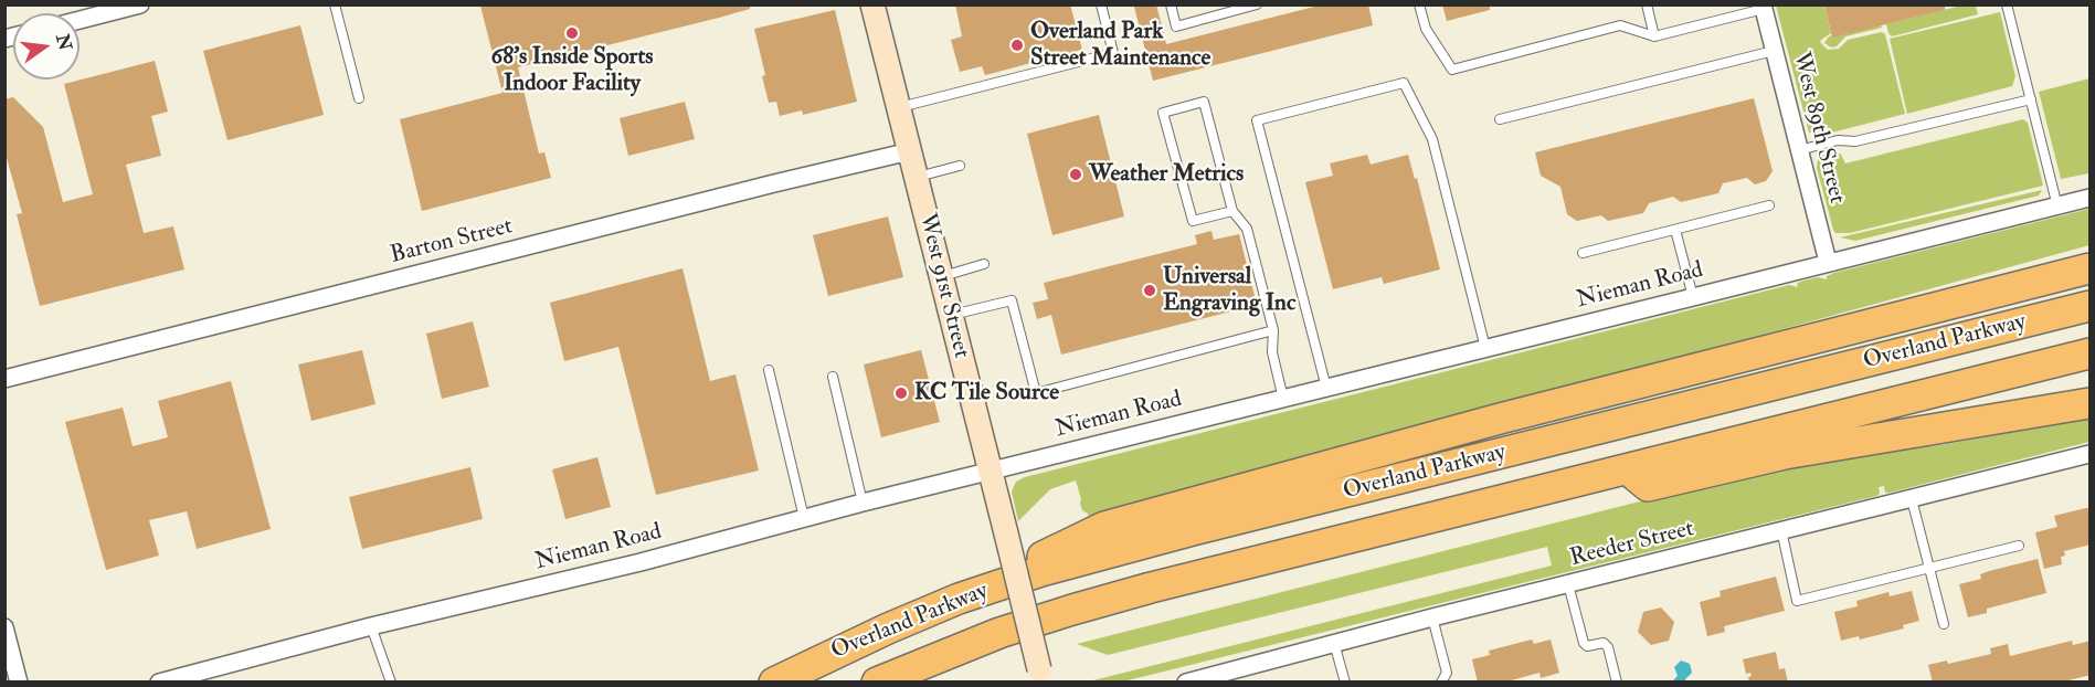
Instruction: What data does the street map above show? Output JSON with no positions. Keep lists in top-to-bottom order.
{
  "streets": {
    "highway": ["Overland Parkway"],
    "street": [
      "West 89th Street",
      "Barton Street",
      "West 91st Street",
      "Nieman Road",
      "Reeder Street"
    ]
  },
  "crossings": [
    ["West 89th Street", "Nieman Road"],
    ["Barton Street", "West 91st Street"],
    ["West 91st Street", "Nieman Road"]
  ],
  "places": [
    "68's Inside Sports Indoor Facility",
    "Overland Park Street Maintenance",
    "Weather Metrics",
    "Universal Engraving Inc",
    "KC Tile Source"
  ],
  "north": "right"
}
